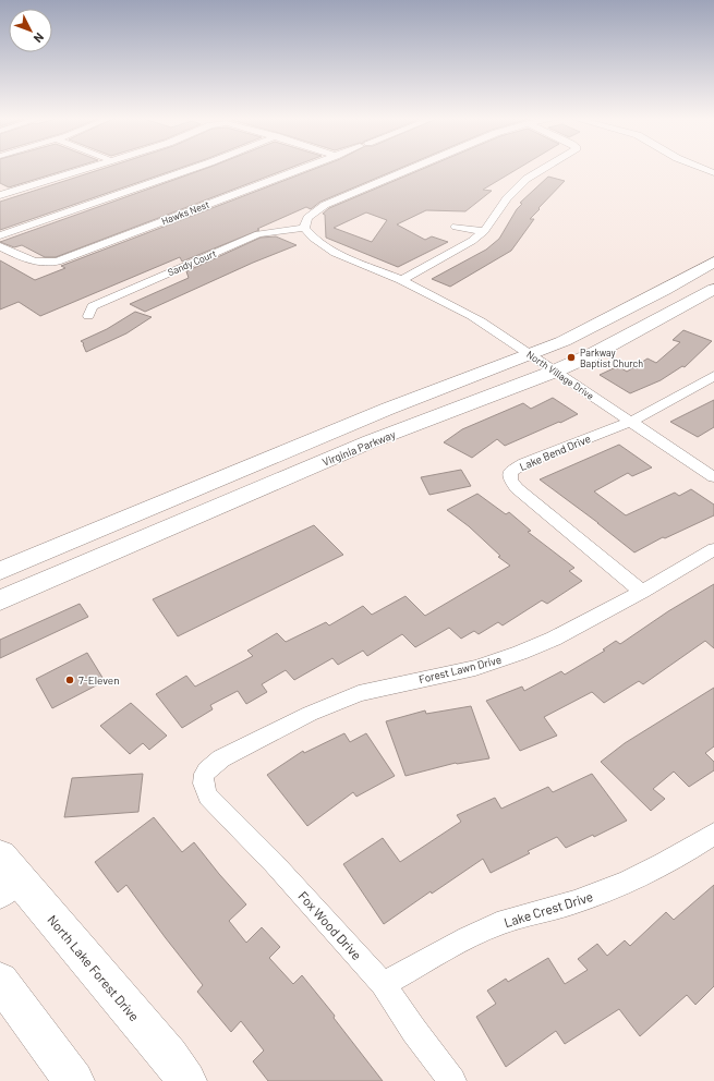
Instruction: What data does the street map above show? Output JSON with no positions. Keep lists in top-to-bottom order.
{
  "streets": {
    "main road": ["Virginia Parkway", "North Lake Forest Drive"],
    "street": [
      "Hawks Nest",
      "Sandy Court",
      "North Village Drive",
      "Lake Bend Drive",
      "Forest Lawn Drive",
      "Lake Crest Drive",
      "Fox Wood Drive"
    ]
  },
  "crossings": [
    ["Sandy Court", "North Village Drive"],
    ["North Village Drive", "Virginia Parkway"],
    ["North Village Drive", "Lake Bend Drive"],
    ["Lake Bend Drive", "Forest Lawn Drive"],
    ["Forest Lawn Drive", "Fox Wood Drive"],
    ["Lake Crest Drive", "Fox Wood Drive"]
  ],
  "places": ["Parkway Baptist Church", "7-Eleven"],
  "north": "bottom right"
}
